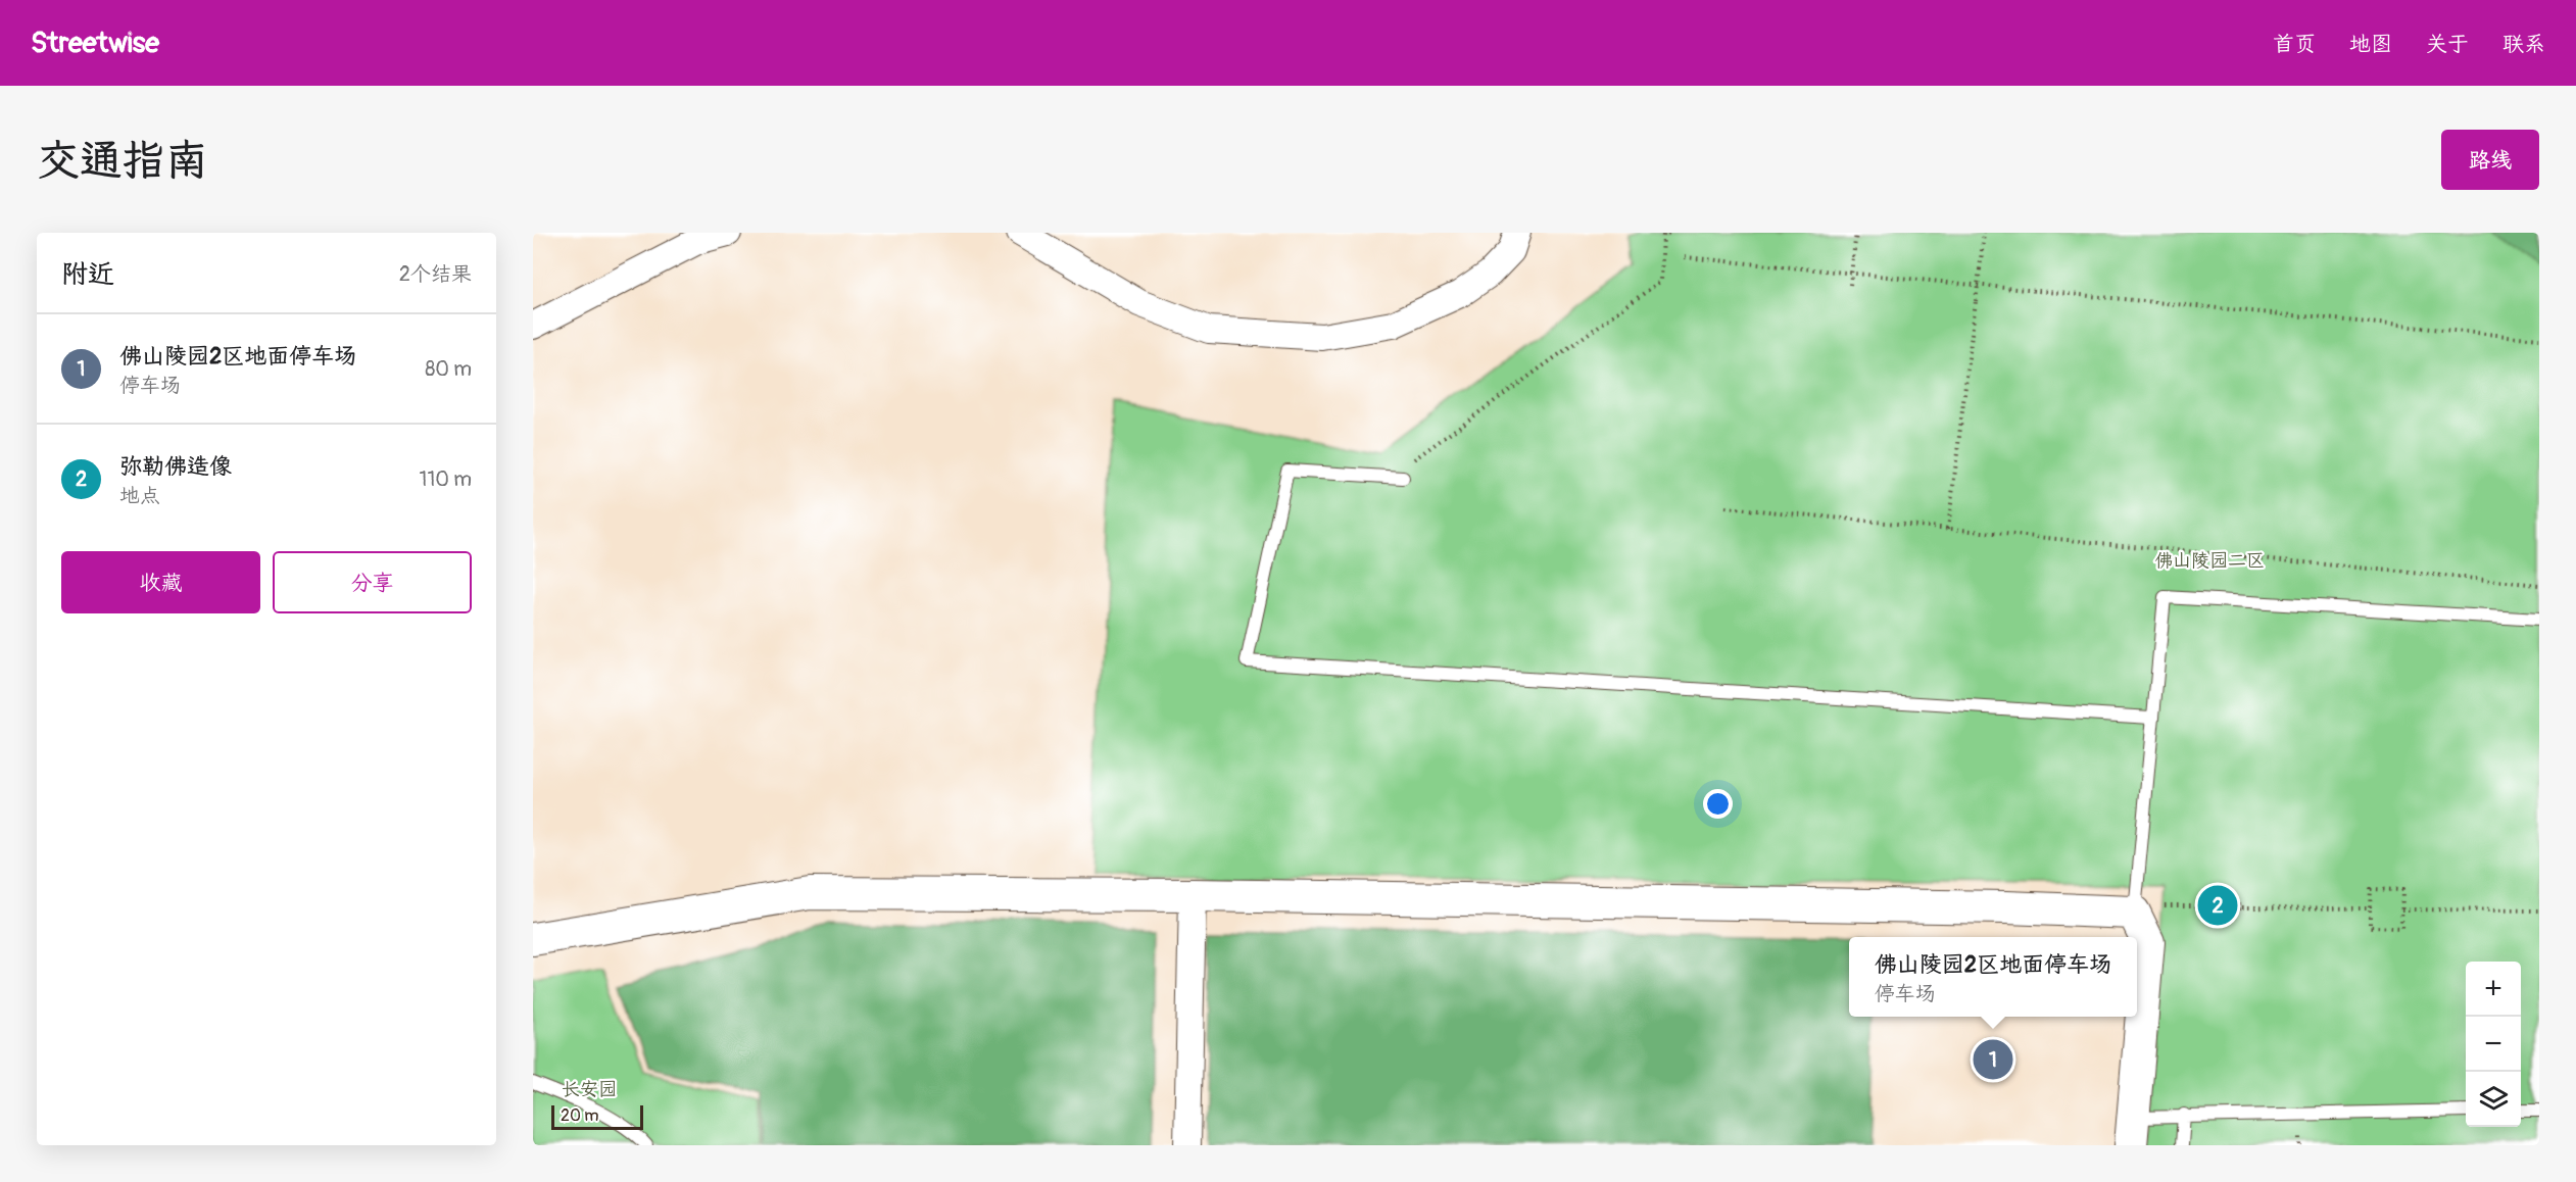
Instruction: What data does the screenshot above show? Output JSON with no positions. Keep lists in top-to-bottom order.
{
  "parks": ["佛山陵园二区", "长安园"],
  "scale_bar": "20 m",
  "page": {
    "header": "Streetwise",
    "nav": [
      "首页",
      "地图",
      "关于",
      "联系"
    ],
    "buttons": [
      "路线",
      ["收藏", "分享"]
    ],
    "title": "交通指南",
    "heading": ["附近", "2个结果"],
    "list": [
      {
        "mark": "1",
        "name": "佛山陵园2区地面停车场",
        "note": "停车场",
        "value": "80 m"
      },
      {
        "mark": "2",
        "name": "弥勒佛造像",
        "note": "地点",
        "value": "110 m"
      }
    ],
    "pins": ["2", "1"],
    "popup": ["佛山陵园2区地面停车场", "停车场"],
    "map_buttons": ["+", "−"],
    "scale": "20 m"
  }
}
